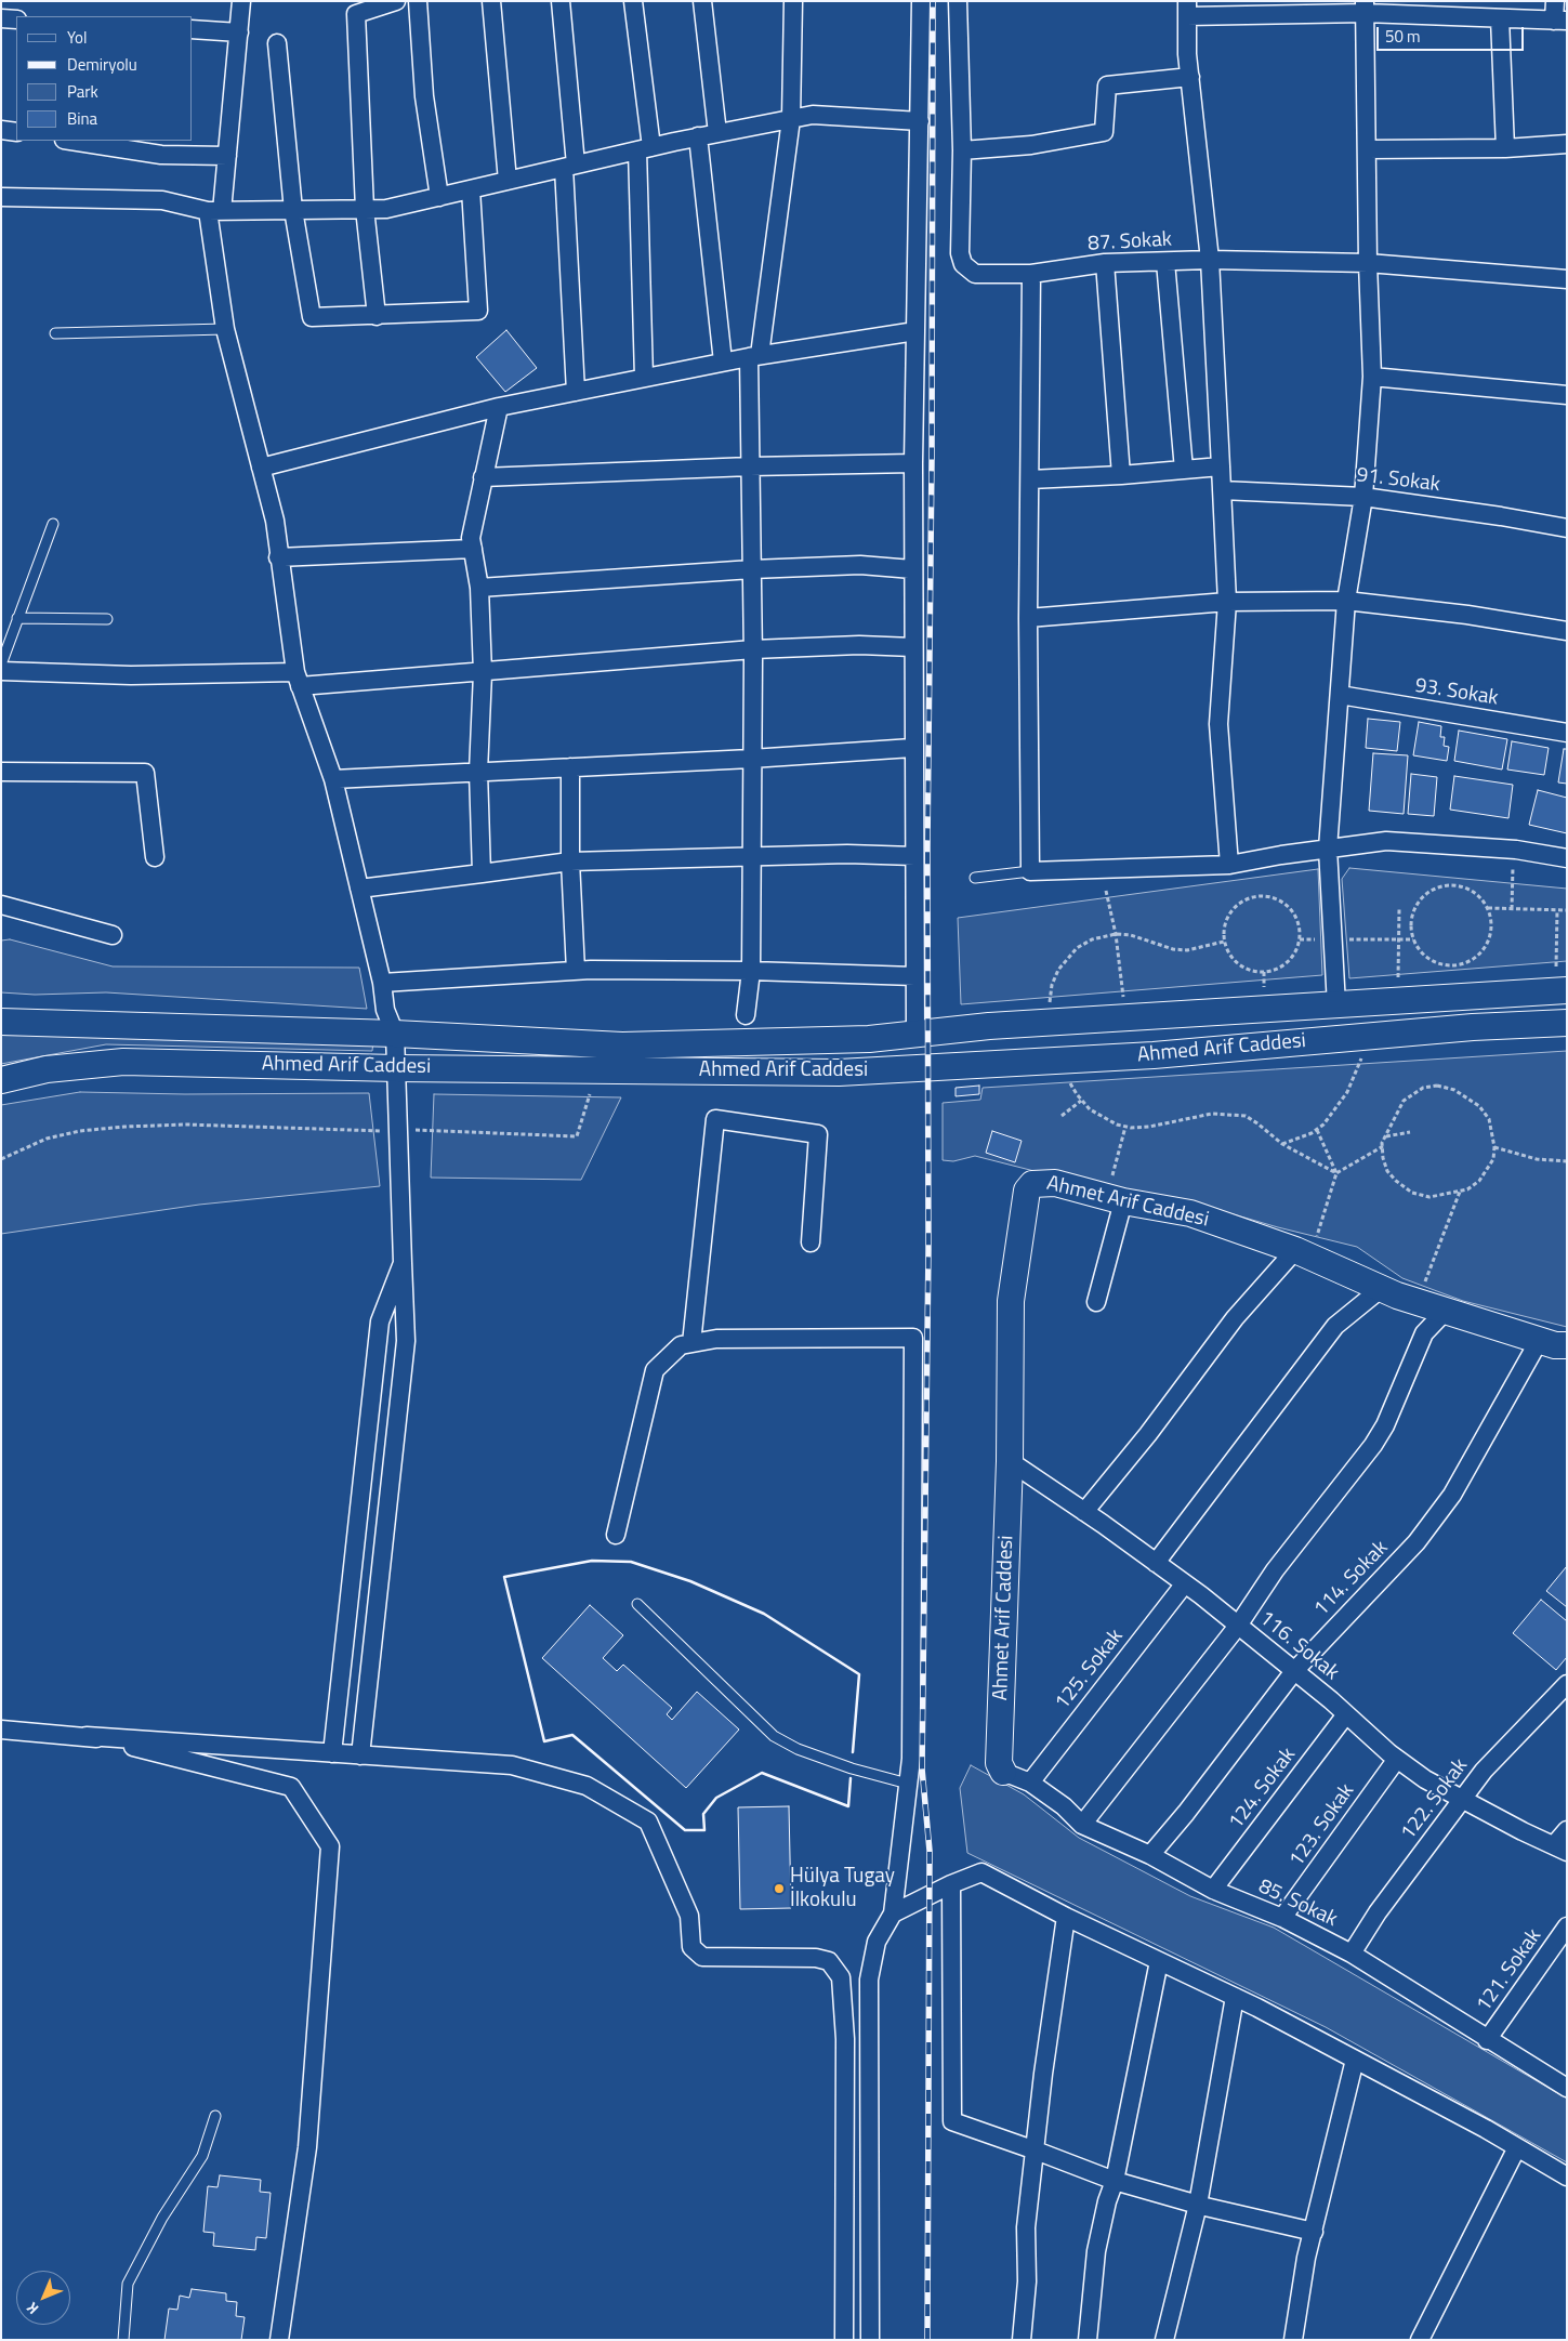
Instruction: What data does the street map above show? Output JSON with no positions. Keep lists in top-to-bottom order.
{
  "streets": {
    "street": [
      "87. Sokak",
      "91. Sokak",
      "93. Sokak",
      "Ahmed Arif Caddesi",
      "Ahmet Arif Caddesi",
      "114. Sokak",
      "116. Sokak",
      "125. Sokak",
      "124. Sokak",
      "122. Sokak",
      "123. Sokak",
      "85. Sokak",
      "121. Sokak"
    ]
  },
  "crossings": [
    ["Ahmet Arif Caddesi", "114. Sokak"],
    ["Ahmet Arif Caddesi", "116. Sokak"],
    ["Ahmet Arif Caddesi", "85. Sokak"],
    ["114. Sokak", "116. Sokak"],
    ["114. Sokak", "85. Sokak"],
    ["116. Sokak", "125. Sokak"],
    ["116. Sokak", "124. Sokak"],
    ["116. Sokak", "122. Sokak"],
    ["116. Sokak", "123. Sokak"],
    ["125. Sokak", "85. Sokak"],
    ["124. Sokak", "85. Sokak"],
    ["122. Sokak", "85. Sokak"],
    ["123. Sokak", "85. Sokak"],
    ["85. Sokak", "121. Sokak"]
  ],
  "places": ["Hülya Tugay İlkokulu"],
  "legend": [
    "Yol",
    "Demiryolu",
    "Park",
    "Bina"
  ],
  "scale_bar": "50 m",
  "north": "bottom left"
}
